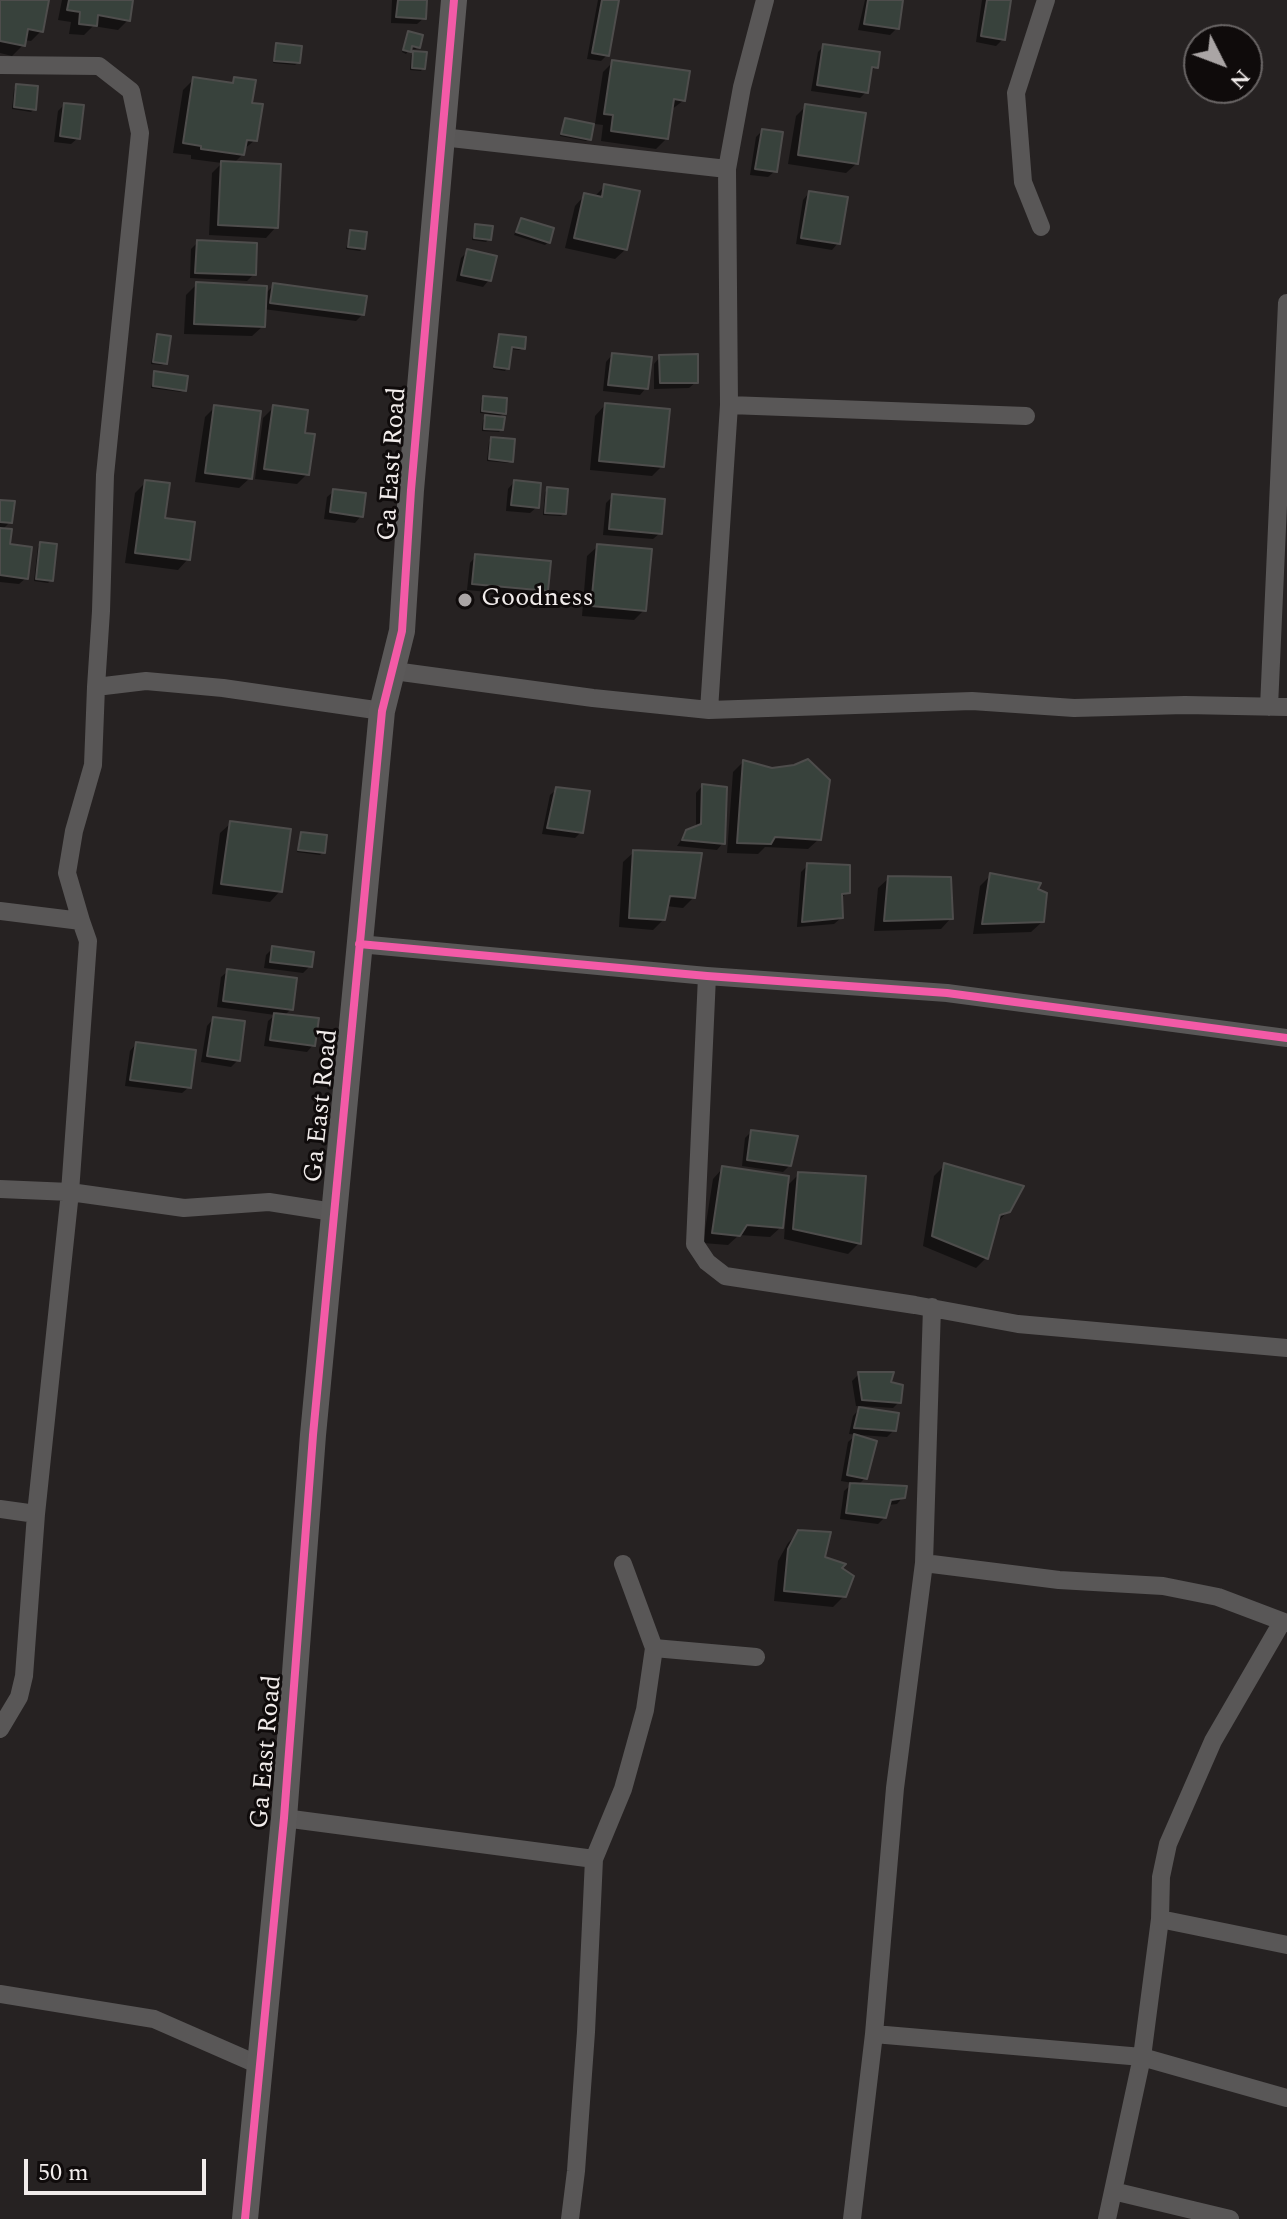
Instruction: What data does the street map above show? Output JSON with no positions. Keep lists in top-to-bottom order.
{
  "streets": {
    "street": ["Ga East Road"]
  },
  "places": ["Goodness"],
  "scale_bar": "50 m",
  "north": "bottom right"
}
